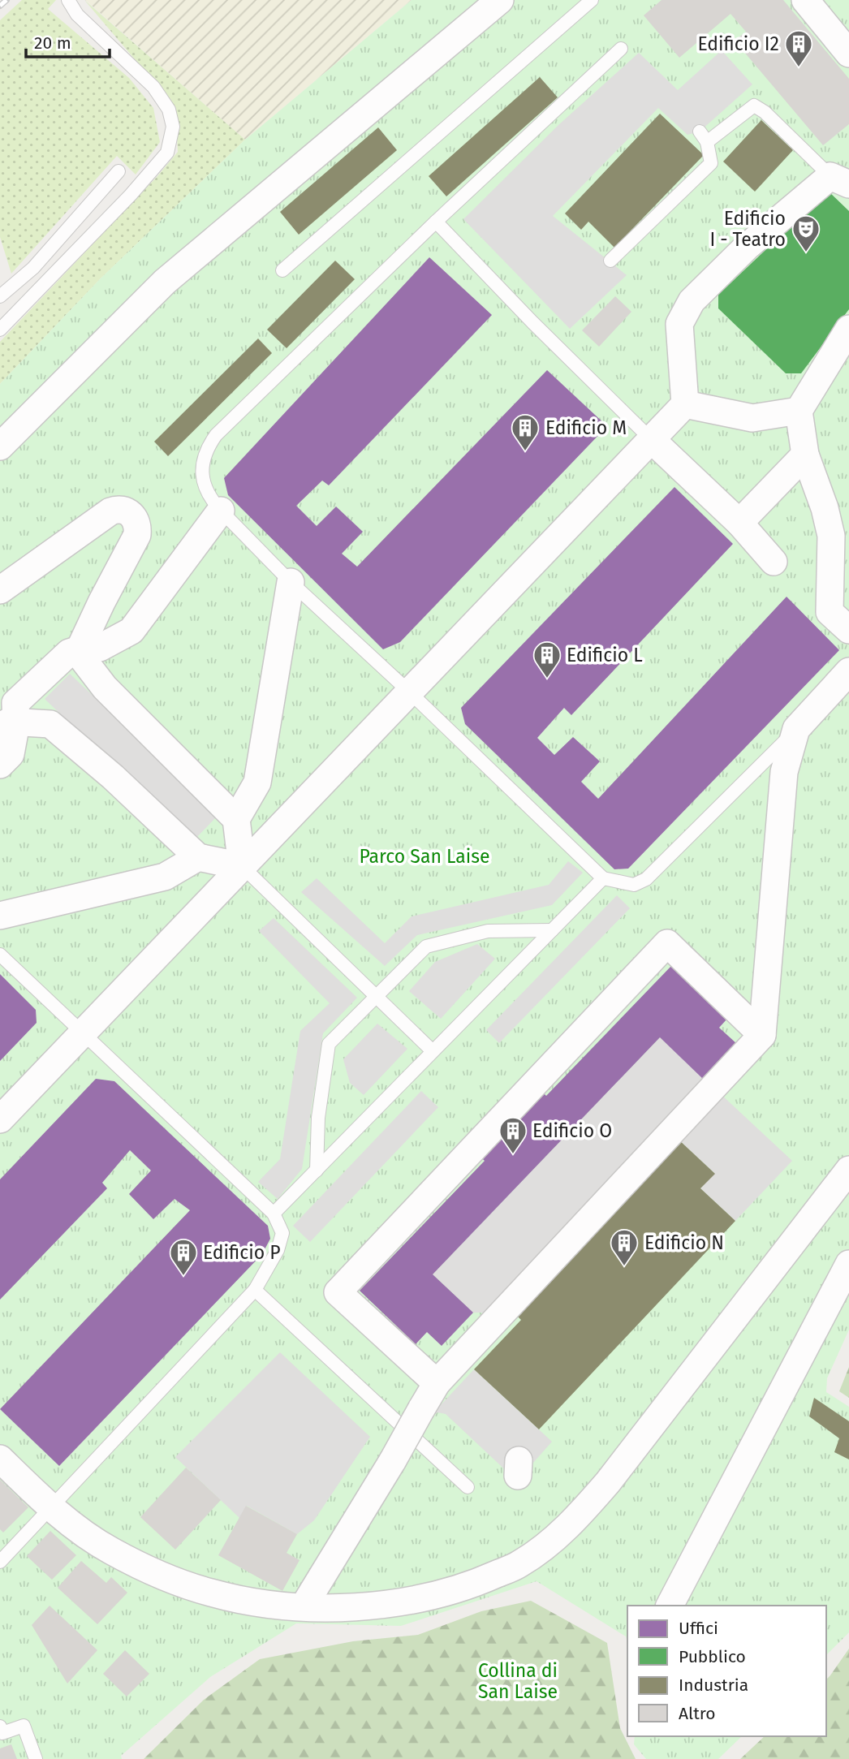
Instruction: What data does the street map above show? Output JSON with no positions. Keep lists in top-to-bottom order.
{
  "parks": ["Parco San Laise", "Collina di San Laise"],
  "places": {
    "building": [
      "Edificio I2",
      "Edificio M",
      "Edificio L",
      "Edificio O",
      "Edificio N",
      "Edificio P"
    ],
    "theatre": ["Edificio I - Teatro"]
  },
  "legend": [
    "Uffici",
    "Pubblico",
    "Industria",
    "Altro"
  ],
  "scale_bar": "20 m"
}
